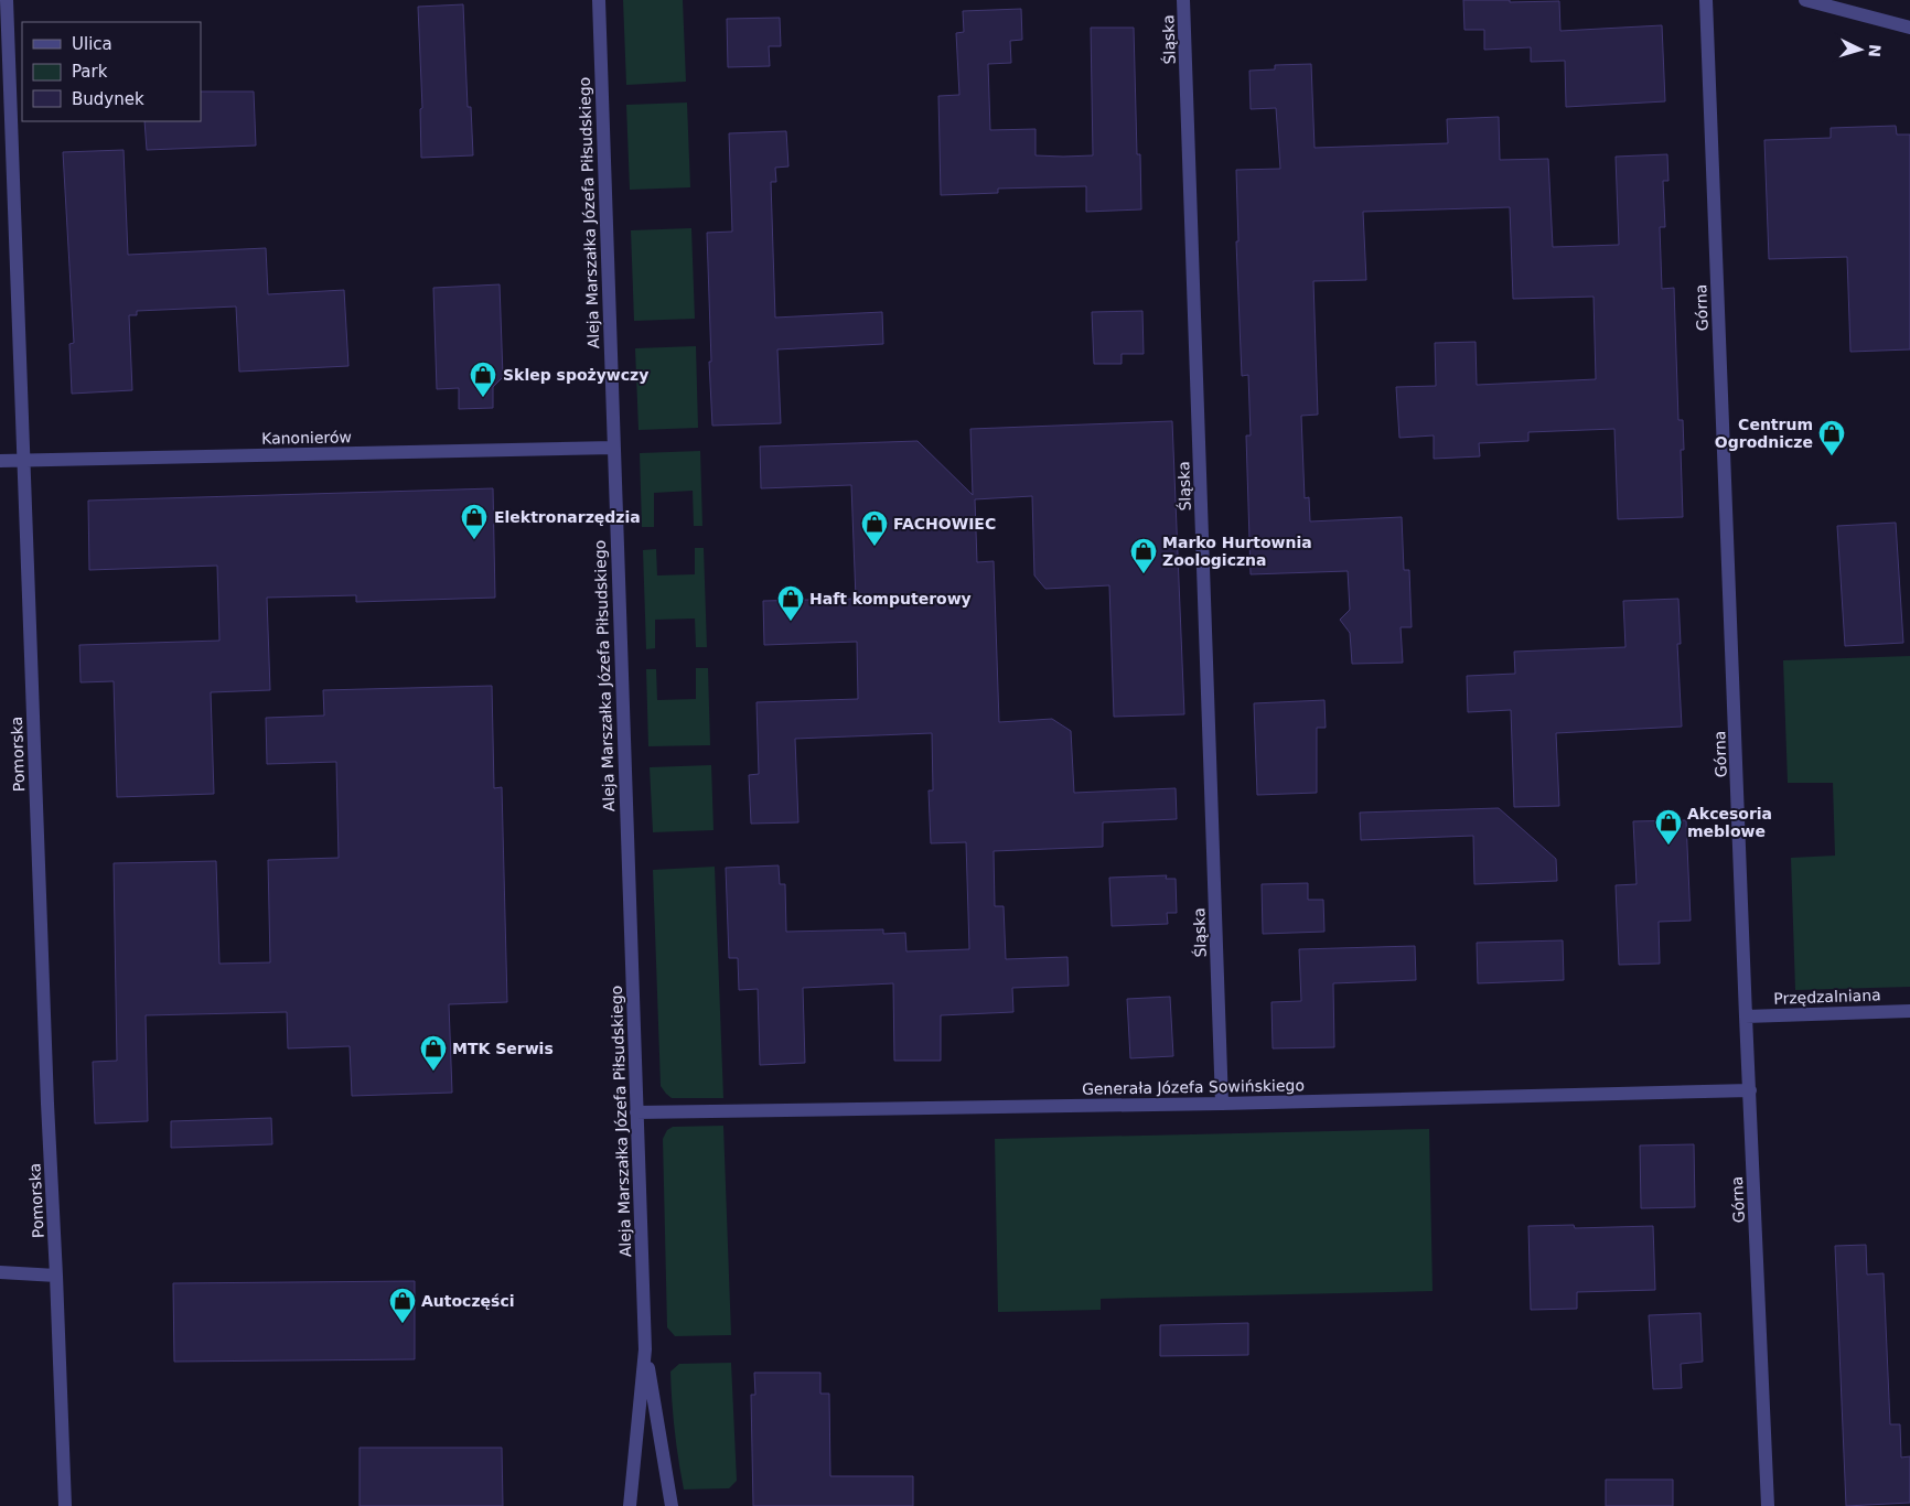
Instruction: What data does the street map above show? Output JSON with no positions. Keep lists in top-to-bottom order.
{
  "streets": {
    "street": [
      "Śląska",
      "Aleja Marszałka Józefa Piłsudskiego",
      "Górna",
      "Kanonierów",
      "Pomorska",
      "Przędzalniana",
      "Generała Józefa Sowińskiego"
    ]
  },
  "crossings": [
    ["Śląska", "Generała Józefa Sowińskiego"],
    ["Aleja Marszałka Józefa Piłsudskiego", "Kanonierów"],
    ["Aleja Marszałka Józefa Piłsudskiego", "Generała Józefa Sowińskiego"],
    ["Górna", "Przędzalniana"],
    ["Górna", "Generała Józefa Sowińskiego"],
    ["Kanonierów", "Pomorska"]
  ],
  "places": {
    "shop": [
      "Sklep spożywczy",
      "Centrum Ogrodnicze",
      "Elektronarzędzia",
      "FACHOWIEC",
      "Marko Hurtownia Zoologiczna",
      "Haft komputerowy",
      "Akcesoria meblowe",
      "MTK Serwis",
      "Autoczęści"
    ]
  },
  "legend": ["Ulica", "Park", "Budynek"],
  "north": "right"
}
